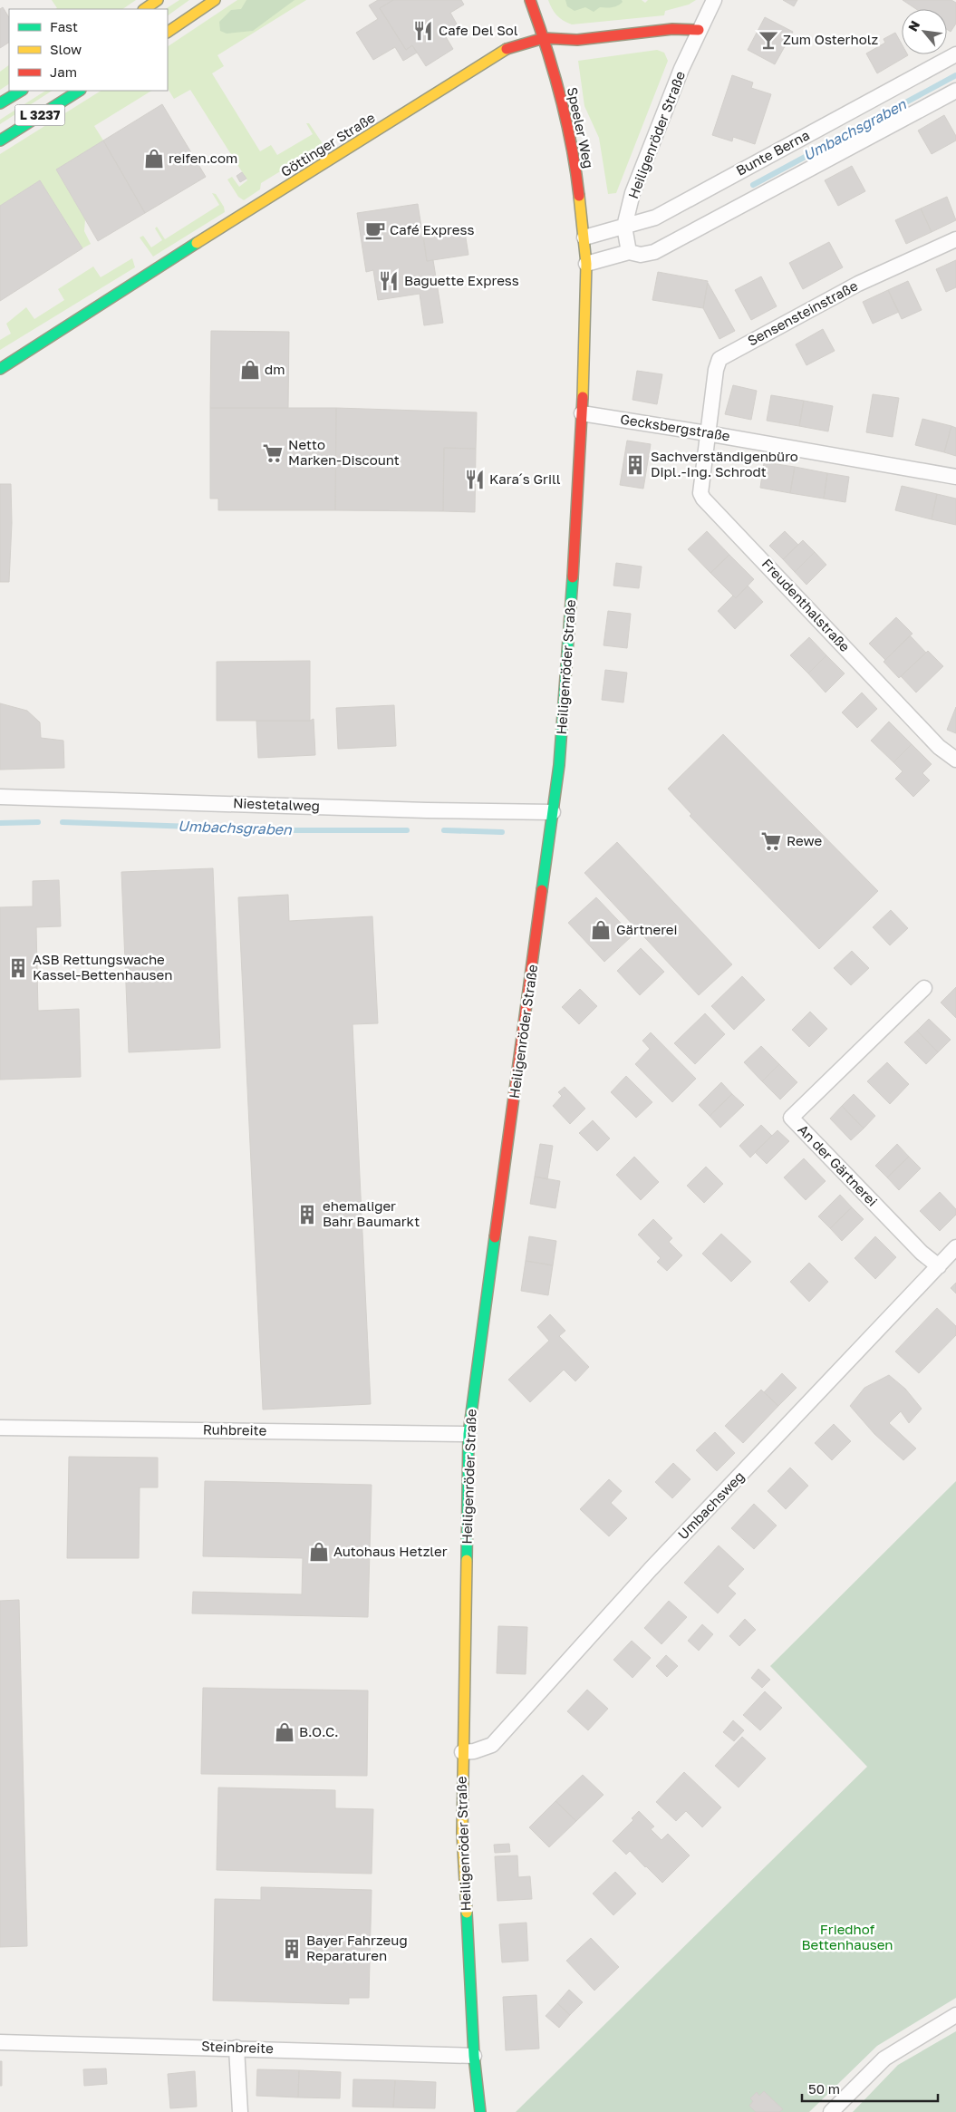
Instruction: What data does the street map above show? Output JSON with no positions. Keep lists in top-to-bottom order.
{
  "streets": {
    "street": [
      "L 3237",
      "Speeler Weg",
      "Heiligenröder Straße",
      "Göttinger Straße",
      "Bunte Berna",
      "Sensensteinstraße",
      "Gecksbergstraße",
      "Freudenthalstraße",
      "Niestetalweg",
      "An der Gärtnerei",
      "Ruhbreite",
      "Umbachsweg",
      "Steinbreite"
    ]
  },
  "crossings": [
    ["Speeler Weg", "Heiligenröder Straße"],
    ["Speeler Weg", "Göttinger Straße"],
    ["Speeler Weg", "Bunte Berna"],
    ["Heiligenröder Straße", "Göttinger Straße"],
    ["Heiligenröder Straße", "Bunte Berna"],
    ["Heiligenröder Straße", "Gecksbergstraße"],
    ["Heiligenröder Straße", "Niestetalweg"],
    ["Heiligenröder Straße", "Ruhbreite"],
    ["Heiligenröder Straße", "Umbachsweg"],
    ["Heiligenröder Straße", "Steinbreite"],
    ["Sensensteinstraße", "Gecksbergstraße"],
    ["Sensensteinstraße", "Freudenthalstraße"],
    ["Gecksbergstraße", "Freudenthalstraße"],
    ["An der Gärtnerei", "Umbachsweg"]
  ],
  "water": ["Umbachsgraben"],
  "parks": ["Friedhof Bettenhausen"],
  "places": {
    "restaurant": ["Cafe Del Sol", "Baguette Express", "Kara´s Grill"],
    "bar": ["Zum Osterholz"],
    "shop": [
      "reifen.com",
      "dm",
      "Gärtnerei",
      "Autohaus Hetzler",
      "B.O.C."
    ],
    "cafe": ["Café Express"],
    "supermarket": ["Netto Marken-Discount", "Rewe"],
    "building": [
      "Sachverständigenbüro Dipl.-Ing. Schrodt",
      "ASB Rettungswache Kassel-Bettenhausen",
      "ehemaliger Bahr Baumarkt",
      "Bayer Fahrzeug Reparaturen"
    ]
  },
  "legend": ["Fast", "Slow", "Jam"],
  "scale_bar": "50 m",
  "north": "top left"
}
